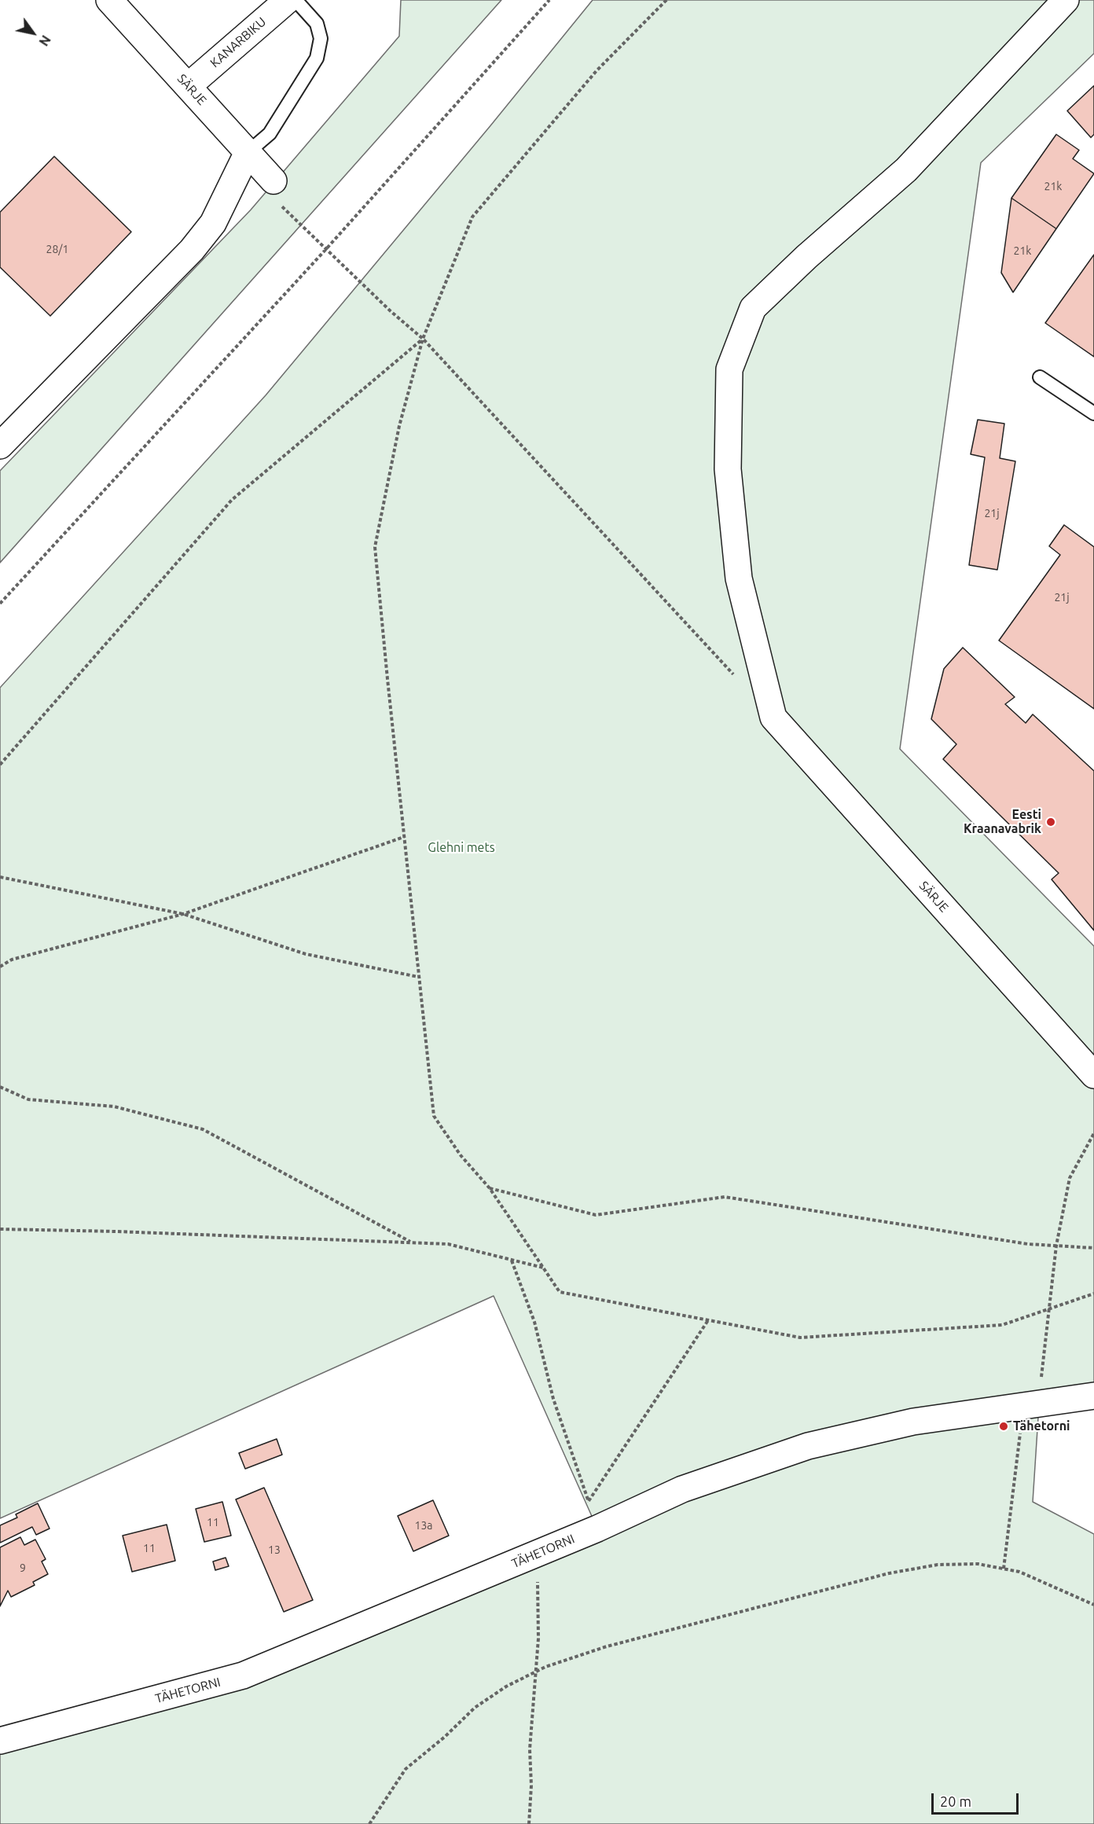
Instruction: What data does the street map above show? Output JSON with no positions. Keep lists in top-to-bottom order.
{
  "streets": {
    "street": ["KANARBIKU", "SÄRJE", "TÄHETORNI"]
  },
  "crossings": [
    ["KANARBIKU", "SÄRJE"]
  ],
  "parks": ["Glehni mets"],
  "places": ["Eesti Kraanavabrik", "Tähetorni"],
  "house_numbers": [
    "21k",
    "28/1",
    "21k",
    "21j",
    "21j",
    "11",
    "13a",
    "11",
    "13",
    "9"
  ],
  "scale_bar": "20 m",
  "north": "bottom right"
}
